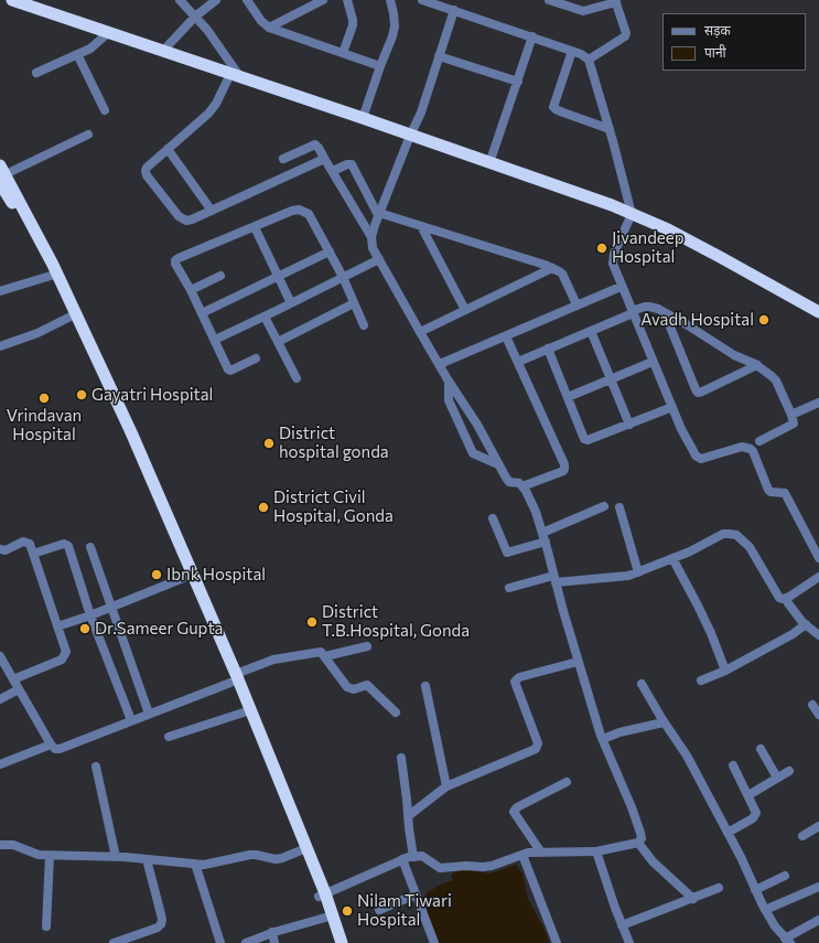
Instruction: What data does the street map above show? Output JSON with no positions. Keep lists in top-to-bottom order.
{
  "places": [
    "Jivandeep Hospital",
    "Avadh Hospital",
    "Gayatri Hospital",
    "Vrindavan Hospital",
    "District hospital gonda",
    "District Civil Hospital, Gonda",
    "Ibnk Hospital",
    "District T.B.Hospital, Gonda",
    "Dr.Sameer Gupta",
    "Nilam Tiwari Hospital"
  ],
  "legend": ["सड़क", "पानी"]
}
